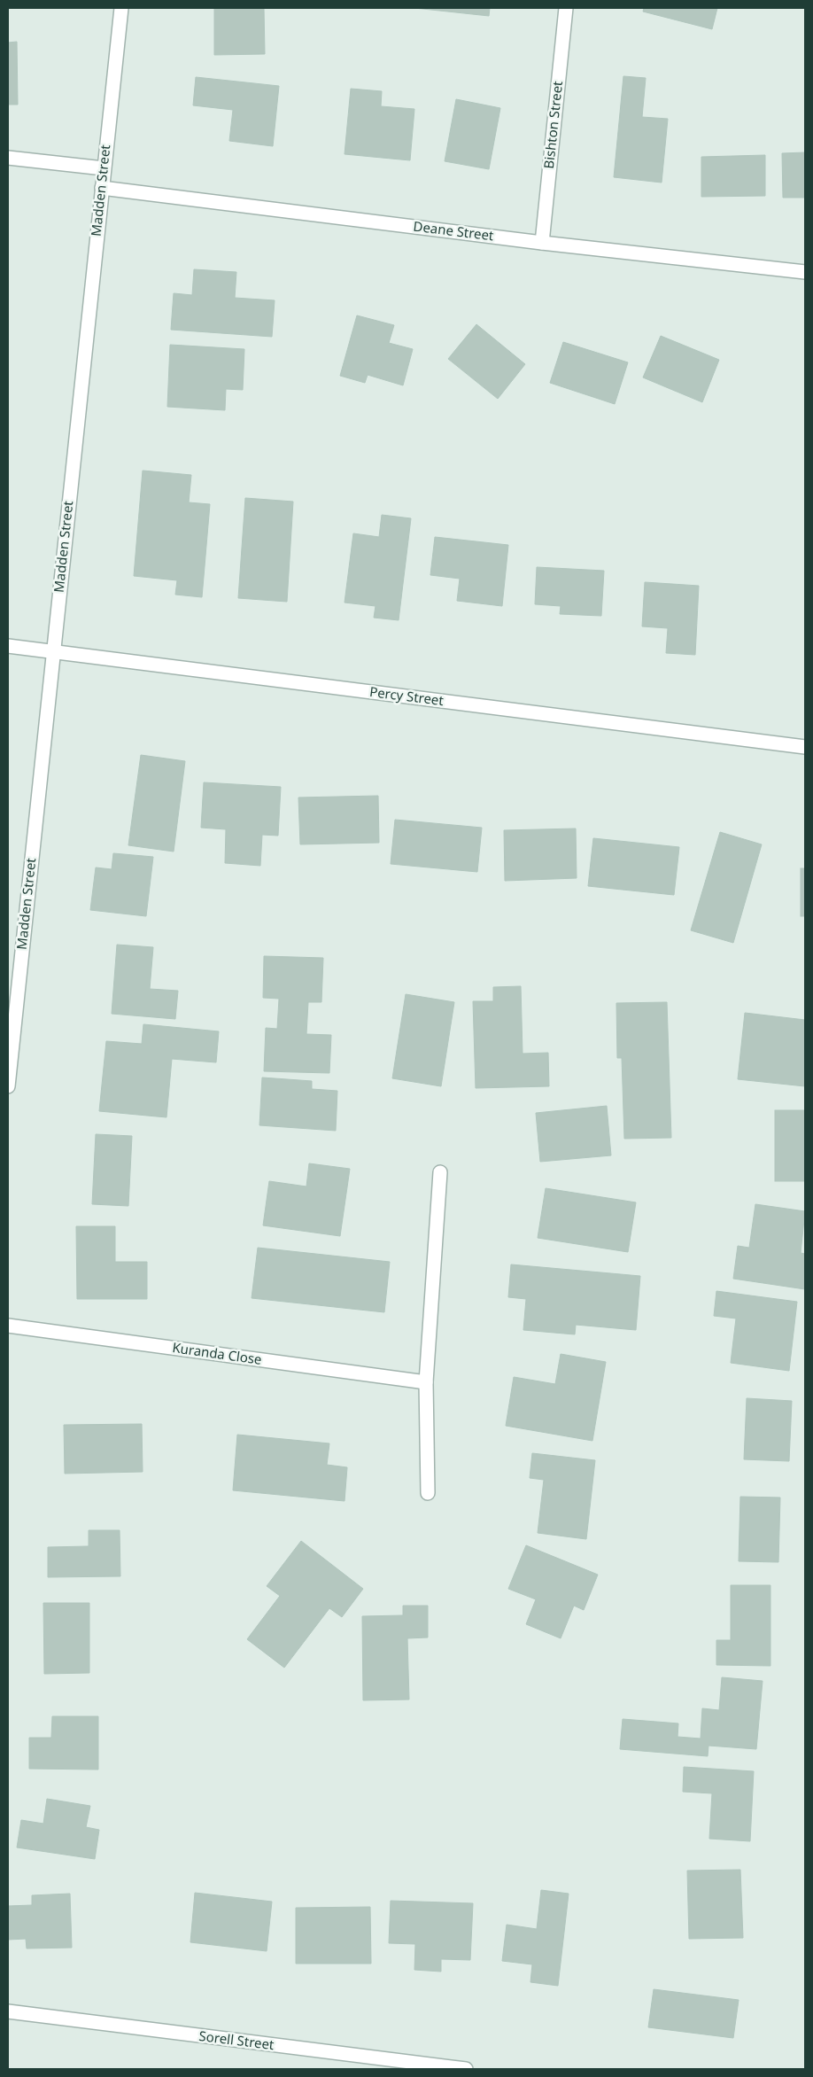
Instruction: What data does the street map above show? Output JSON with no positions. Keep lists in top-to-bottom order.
{
  "streets": {
    "street": [
      "Bishton Street",
      "Madden Street",
      "Deane Street",
      "Percy Street",
      "Kuranda Close",
      "Sorell Street"
    ]
  },
  "crossings": [
    ["Bishton Street", "Deane Street"],
    ["Madden Street", "Deane Street"],
    ["Madden Street", "Percy Street"]
  ]
}
